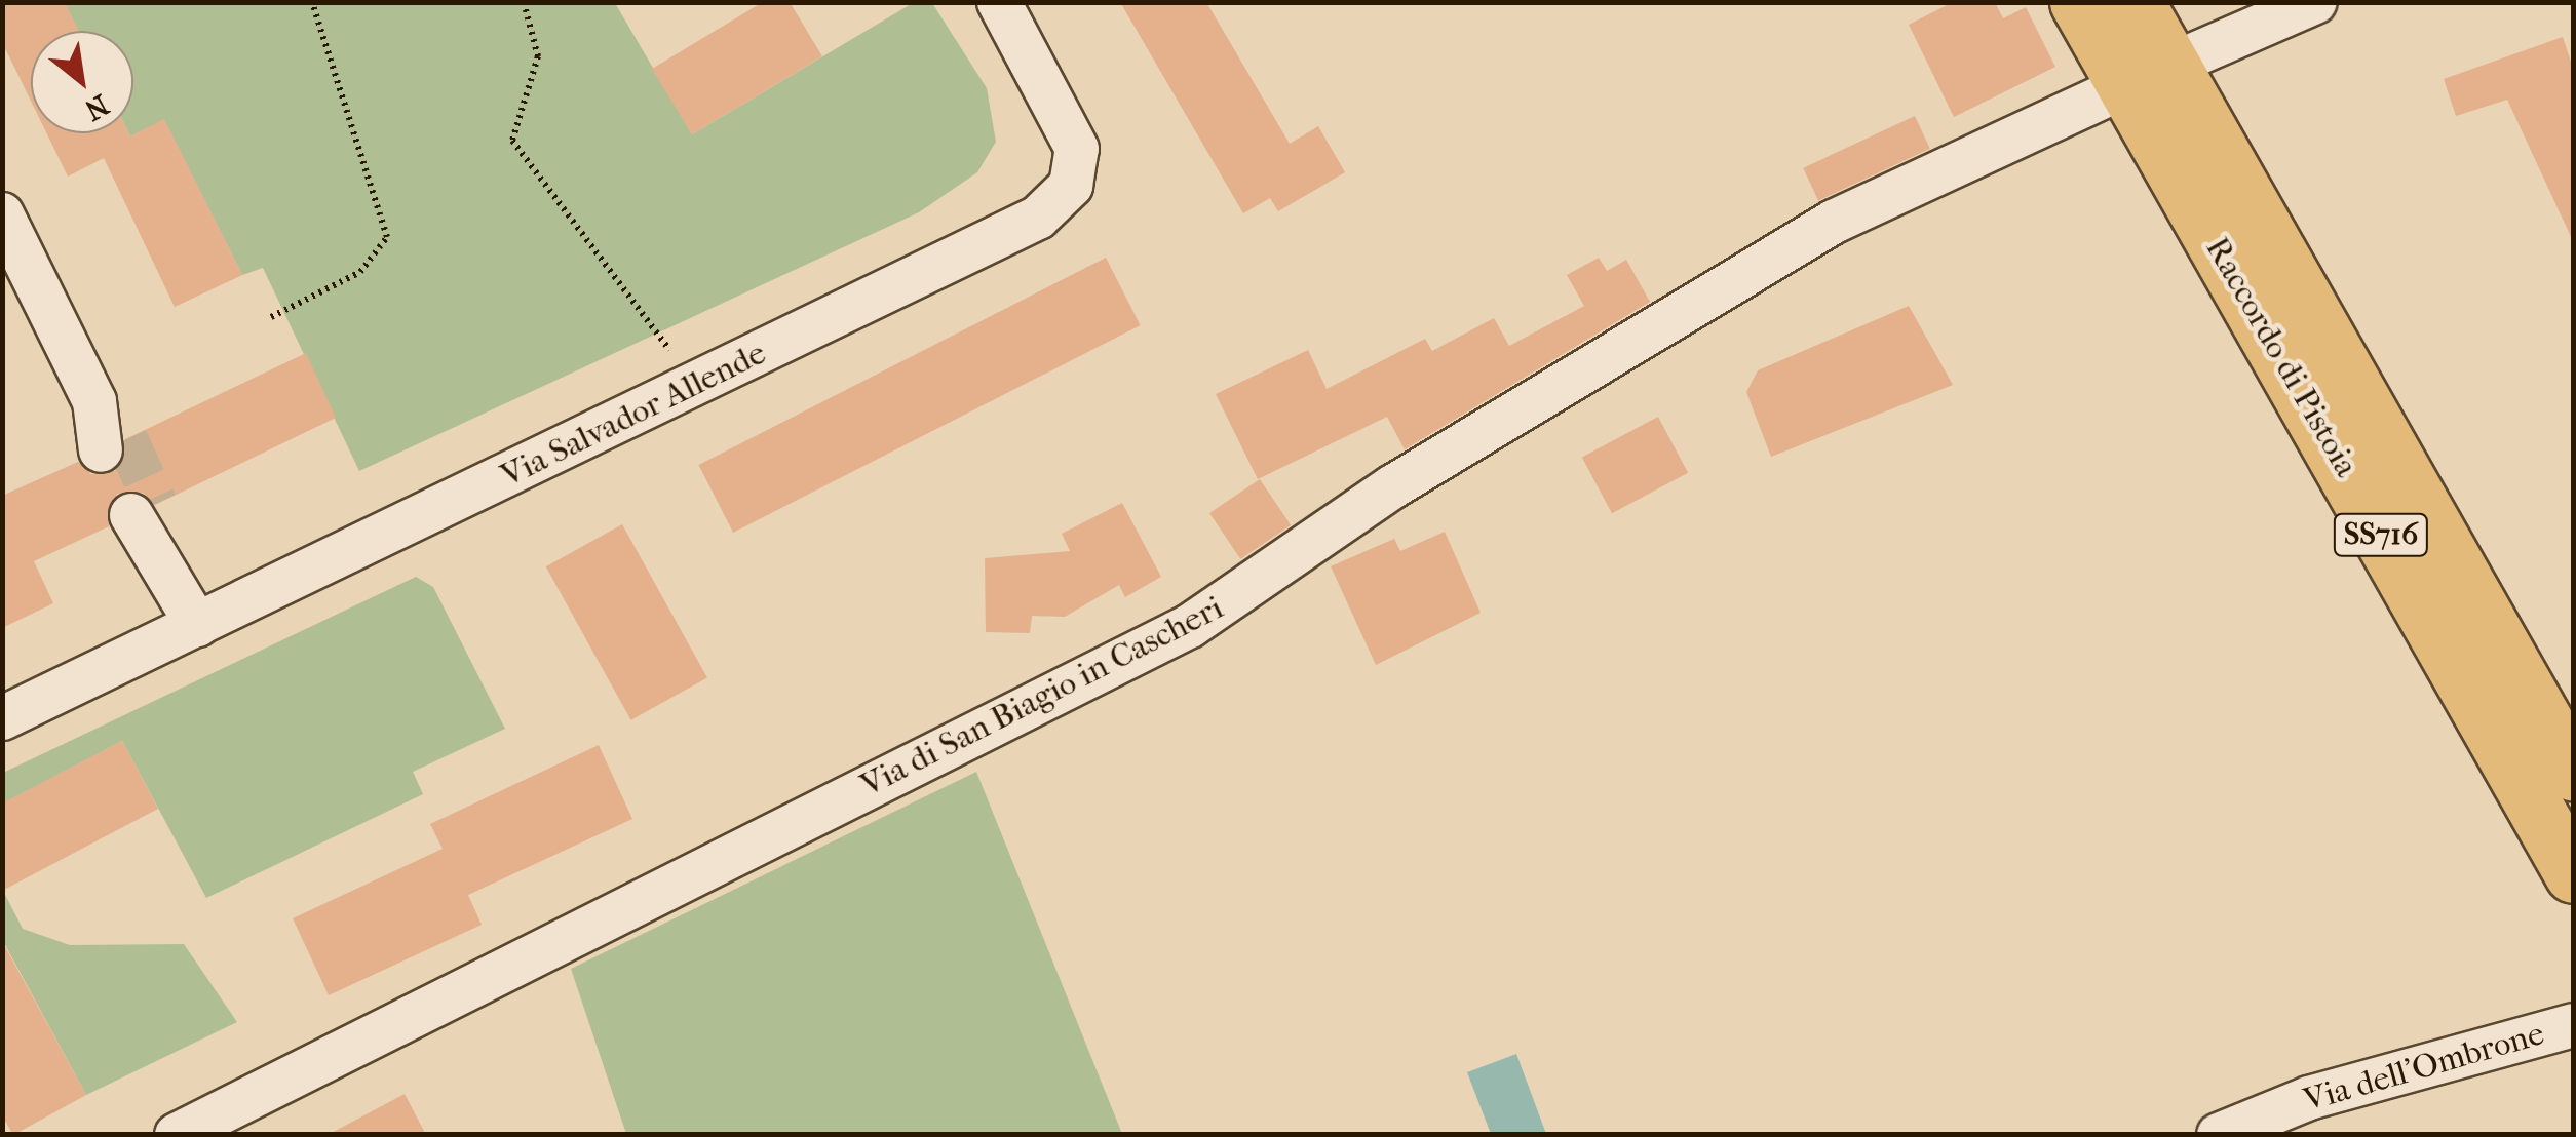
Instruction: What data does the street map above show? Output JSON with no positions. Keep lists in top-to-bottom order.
{
  "streets": {
    "highway": ["Raccordo di Pistoia", "SS716"],
    "street": ["Via Salvador Allende", "Via di San Biagio in Cascheri", "Via dell'Ombrone"]
  },
  "north": "bottom right"
}
